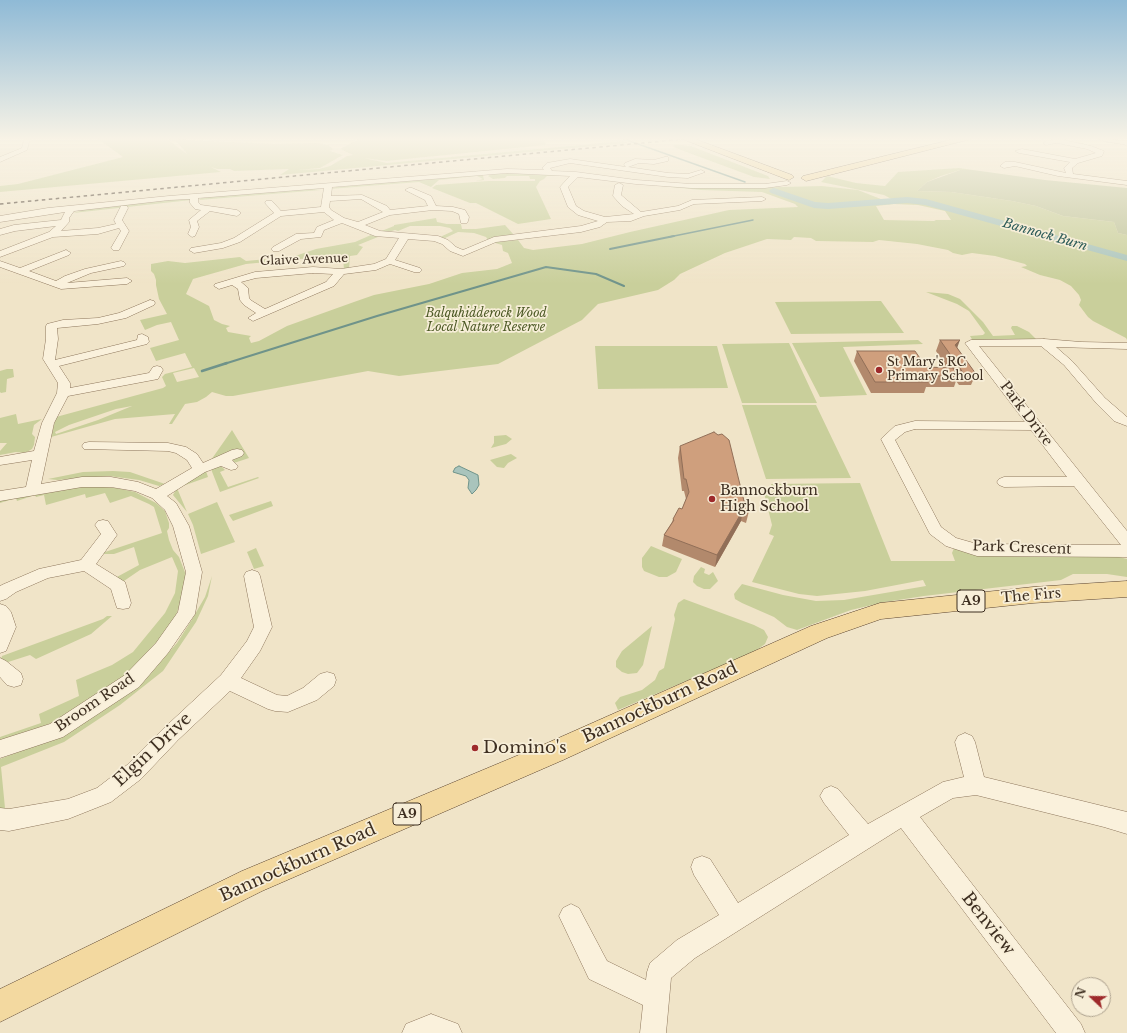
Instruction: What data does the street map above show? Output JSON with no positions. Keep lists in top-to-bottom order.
{
  "streets": {
    "main road": ["The Firs", "A9", "Bannockburn Road"],
    "street": [
      "Glaive Avenue",
      "Park Drive",
      "Park Crescent",
      "Broom Road",
      "Elgin Drive",
      "Benview"
    ]
  },
  "crossings": [
    ["Park Drive", "Park Crescent"],
    ["The Firs", "Bannockburn Road"]
  ],
  "water": ["Bannock Burn"],
  "parks": ["Balquhidderock Wood Local Nature Reserve"],
  "places": ["St Mary's RC Primary School", "Bannockburn High School", "Domino's"],
  "north": "left"
}
